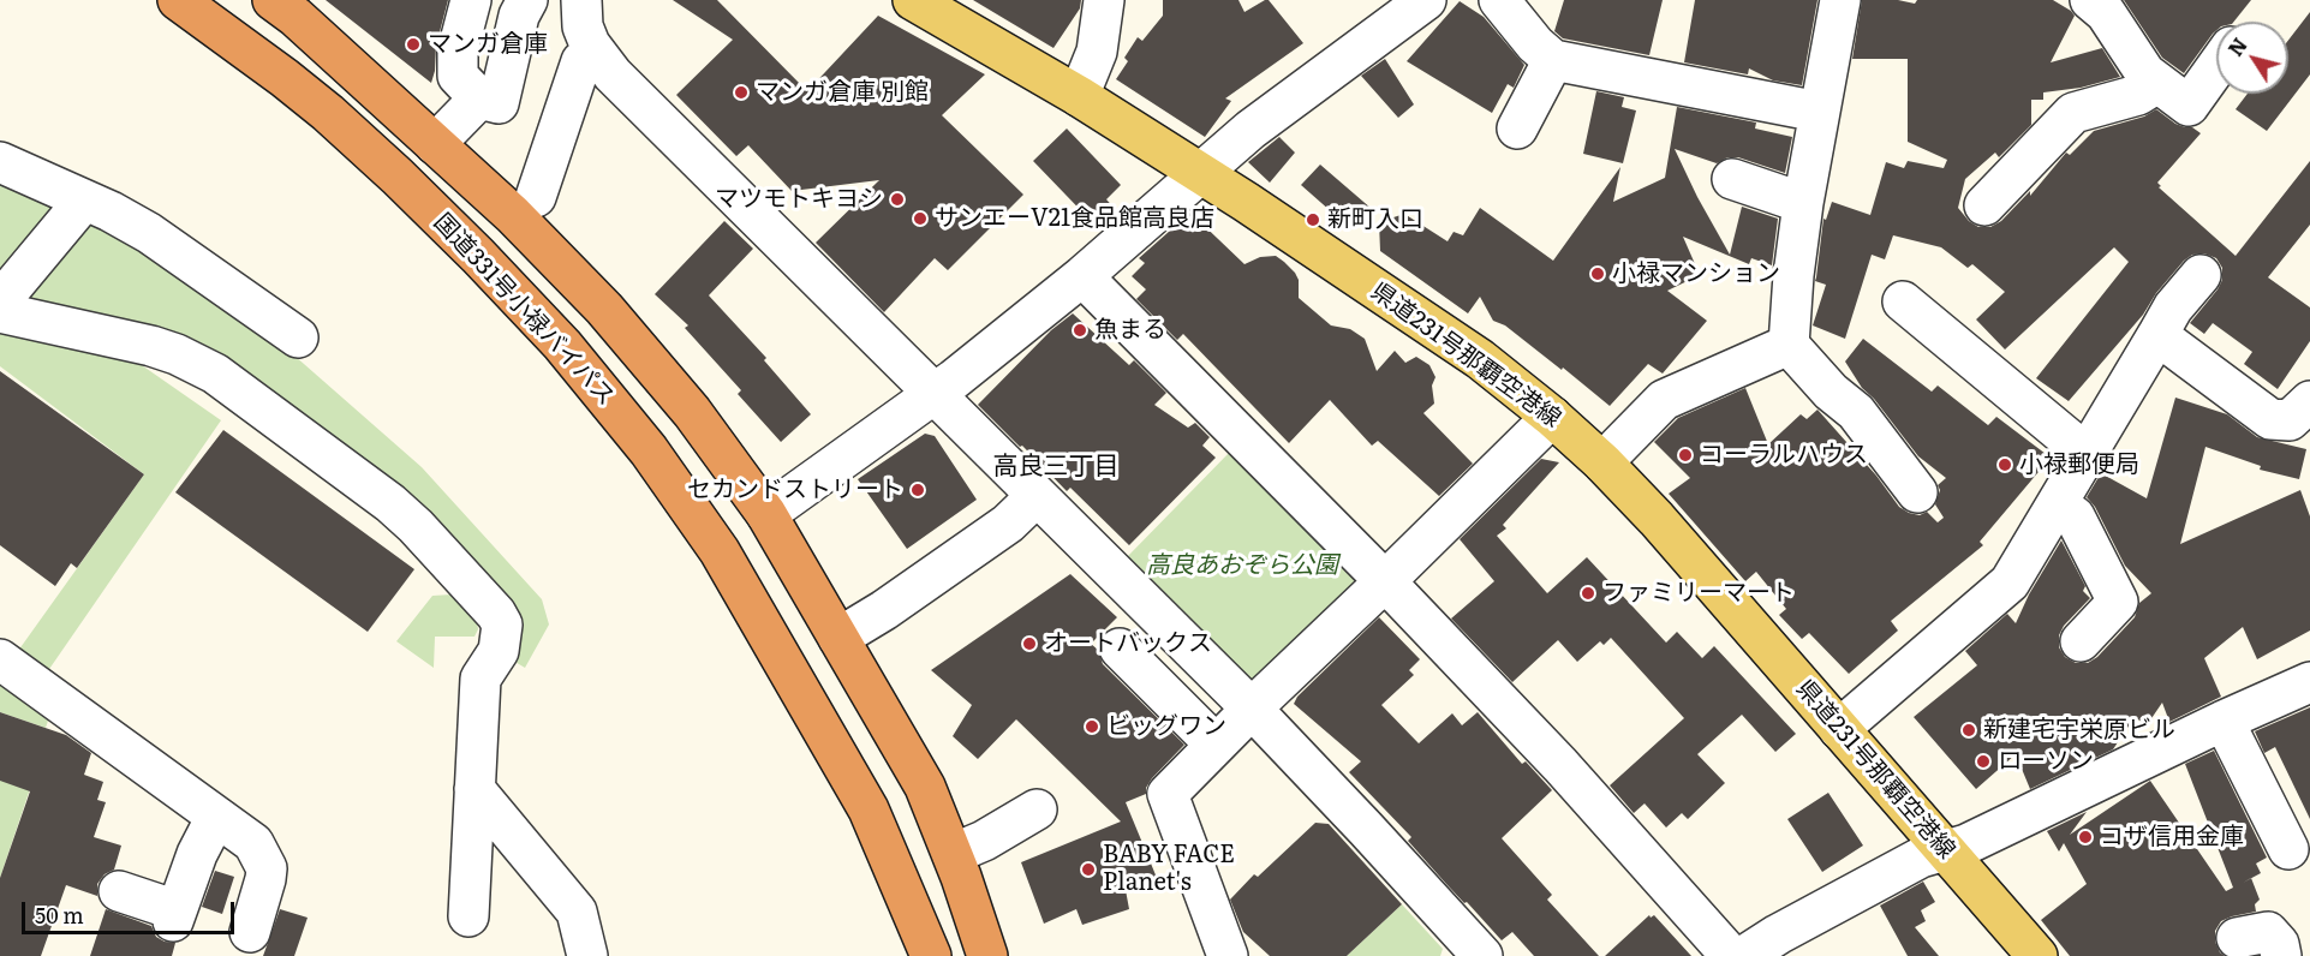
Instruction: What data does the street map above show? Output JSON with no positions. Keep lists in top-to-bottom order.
{
  "streets": {
    "highway": ["国道331号小禄バイパス"],
    "main road": ["県道231号那覇空港線"]
  },
  "districts": ["高良三丁目"],
  "parks": ["高良あおぞら公園"],
  "places": [
    "マンガ倉庫",
    "マンガ倉庫 別館",
    "マツモトキヨシ",
    "サンエーV21食品館高良店",
    "新町入口",
    "小禄マンション",
    "魚まる",
    "コーラルハウス",
    "小禄郵便局",
    "セカンドストリート",
    "ファミリーマート",
    "オートバックス",
    "ビッグワン",
    "新建宅宇栄原ビル",
    "ローソン",
    "コザ信用金庫",
    "BABY FACE Planet's"
  ],
  "scale_bar": "50 m",
  "north": "top left"
}
